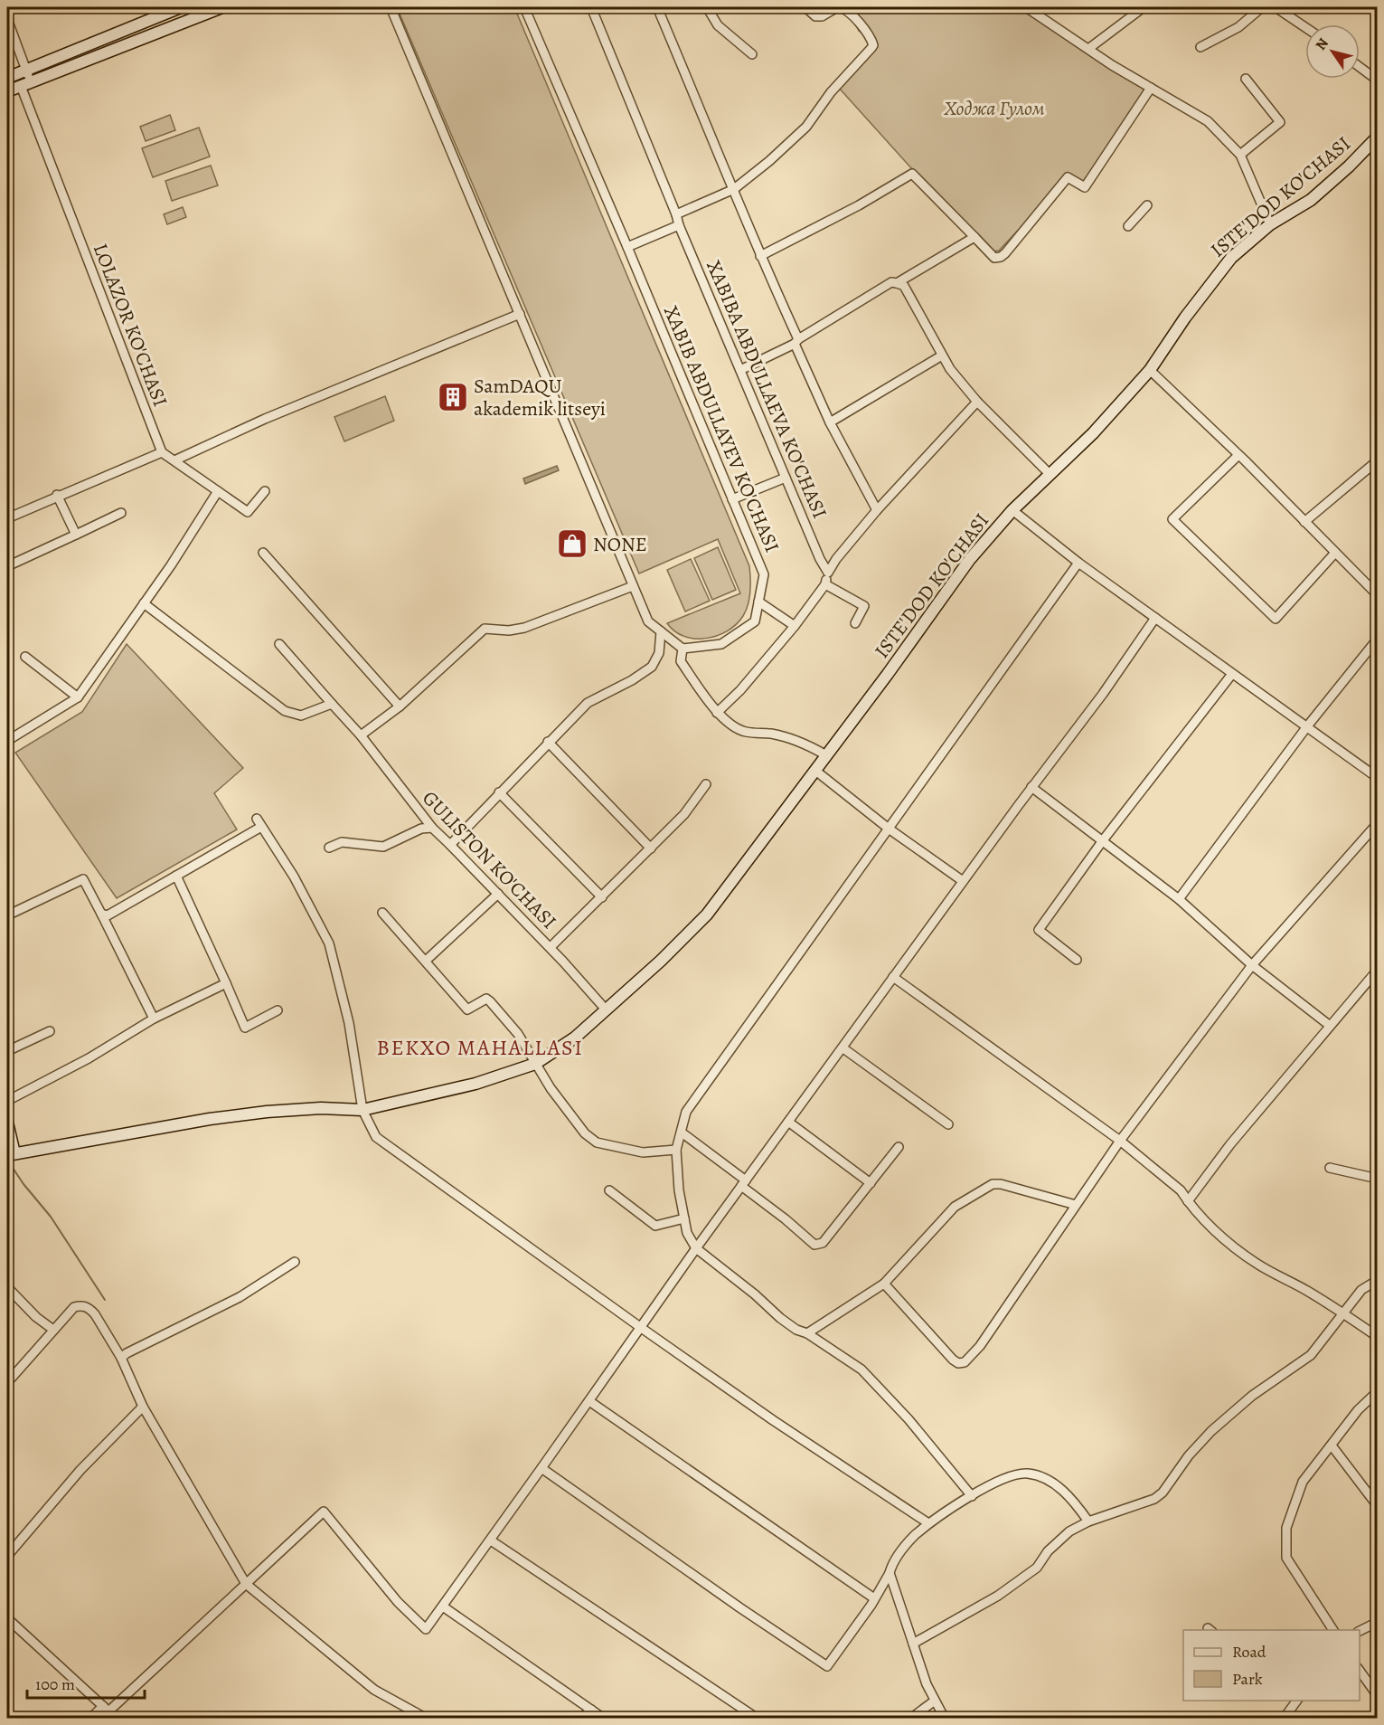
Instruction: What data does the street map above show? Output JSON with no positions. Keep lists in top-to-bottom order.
{
  "streets": {
    "street": [
      "ISTE'DOD KO'CHASI",
      "LOLAZOR KO'CHASI",
      "XABIBA ABDULLAEVA KO'CHASI",
      "XABIB ABDULLAYEV KO'CHASI",
      "GULISTON KO'CHASI"
    ]
  },
  "crossings": [
    ["ISTE'DOD KO'CHASI", "GULISTON KO'CHASI"]
  ],
  "districts": ["BEKXO MAHALLASI"],
  "parks": ["Ходжа Гулом"],
  "places": {
    "building": ["SamDAQU akademik litseyi"],
    "shop": ["NONE"]
  },
  "legend": ["Road", "Park"],
  "scale_bar": "100 m",
  "north": "top left"
}
